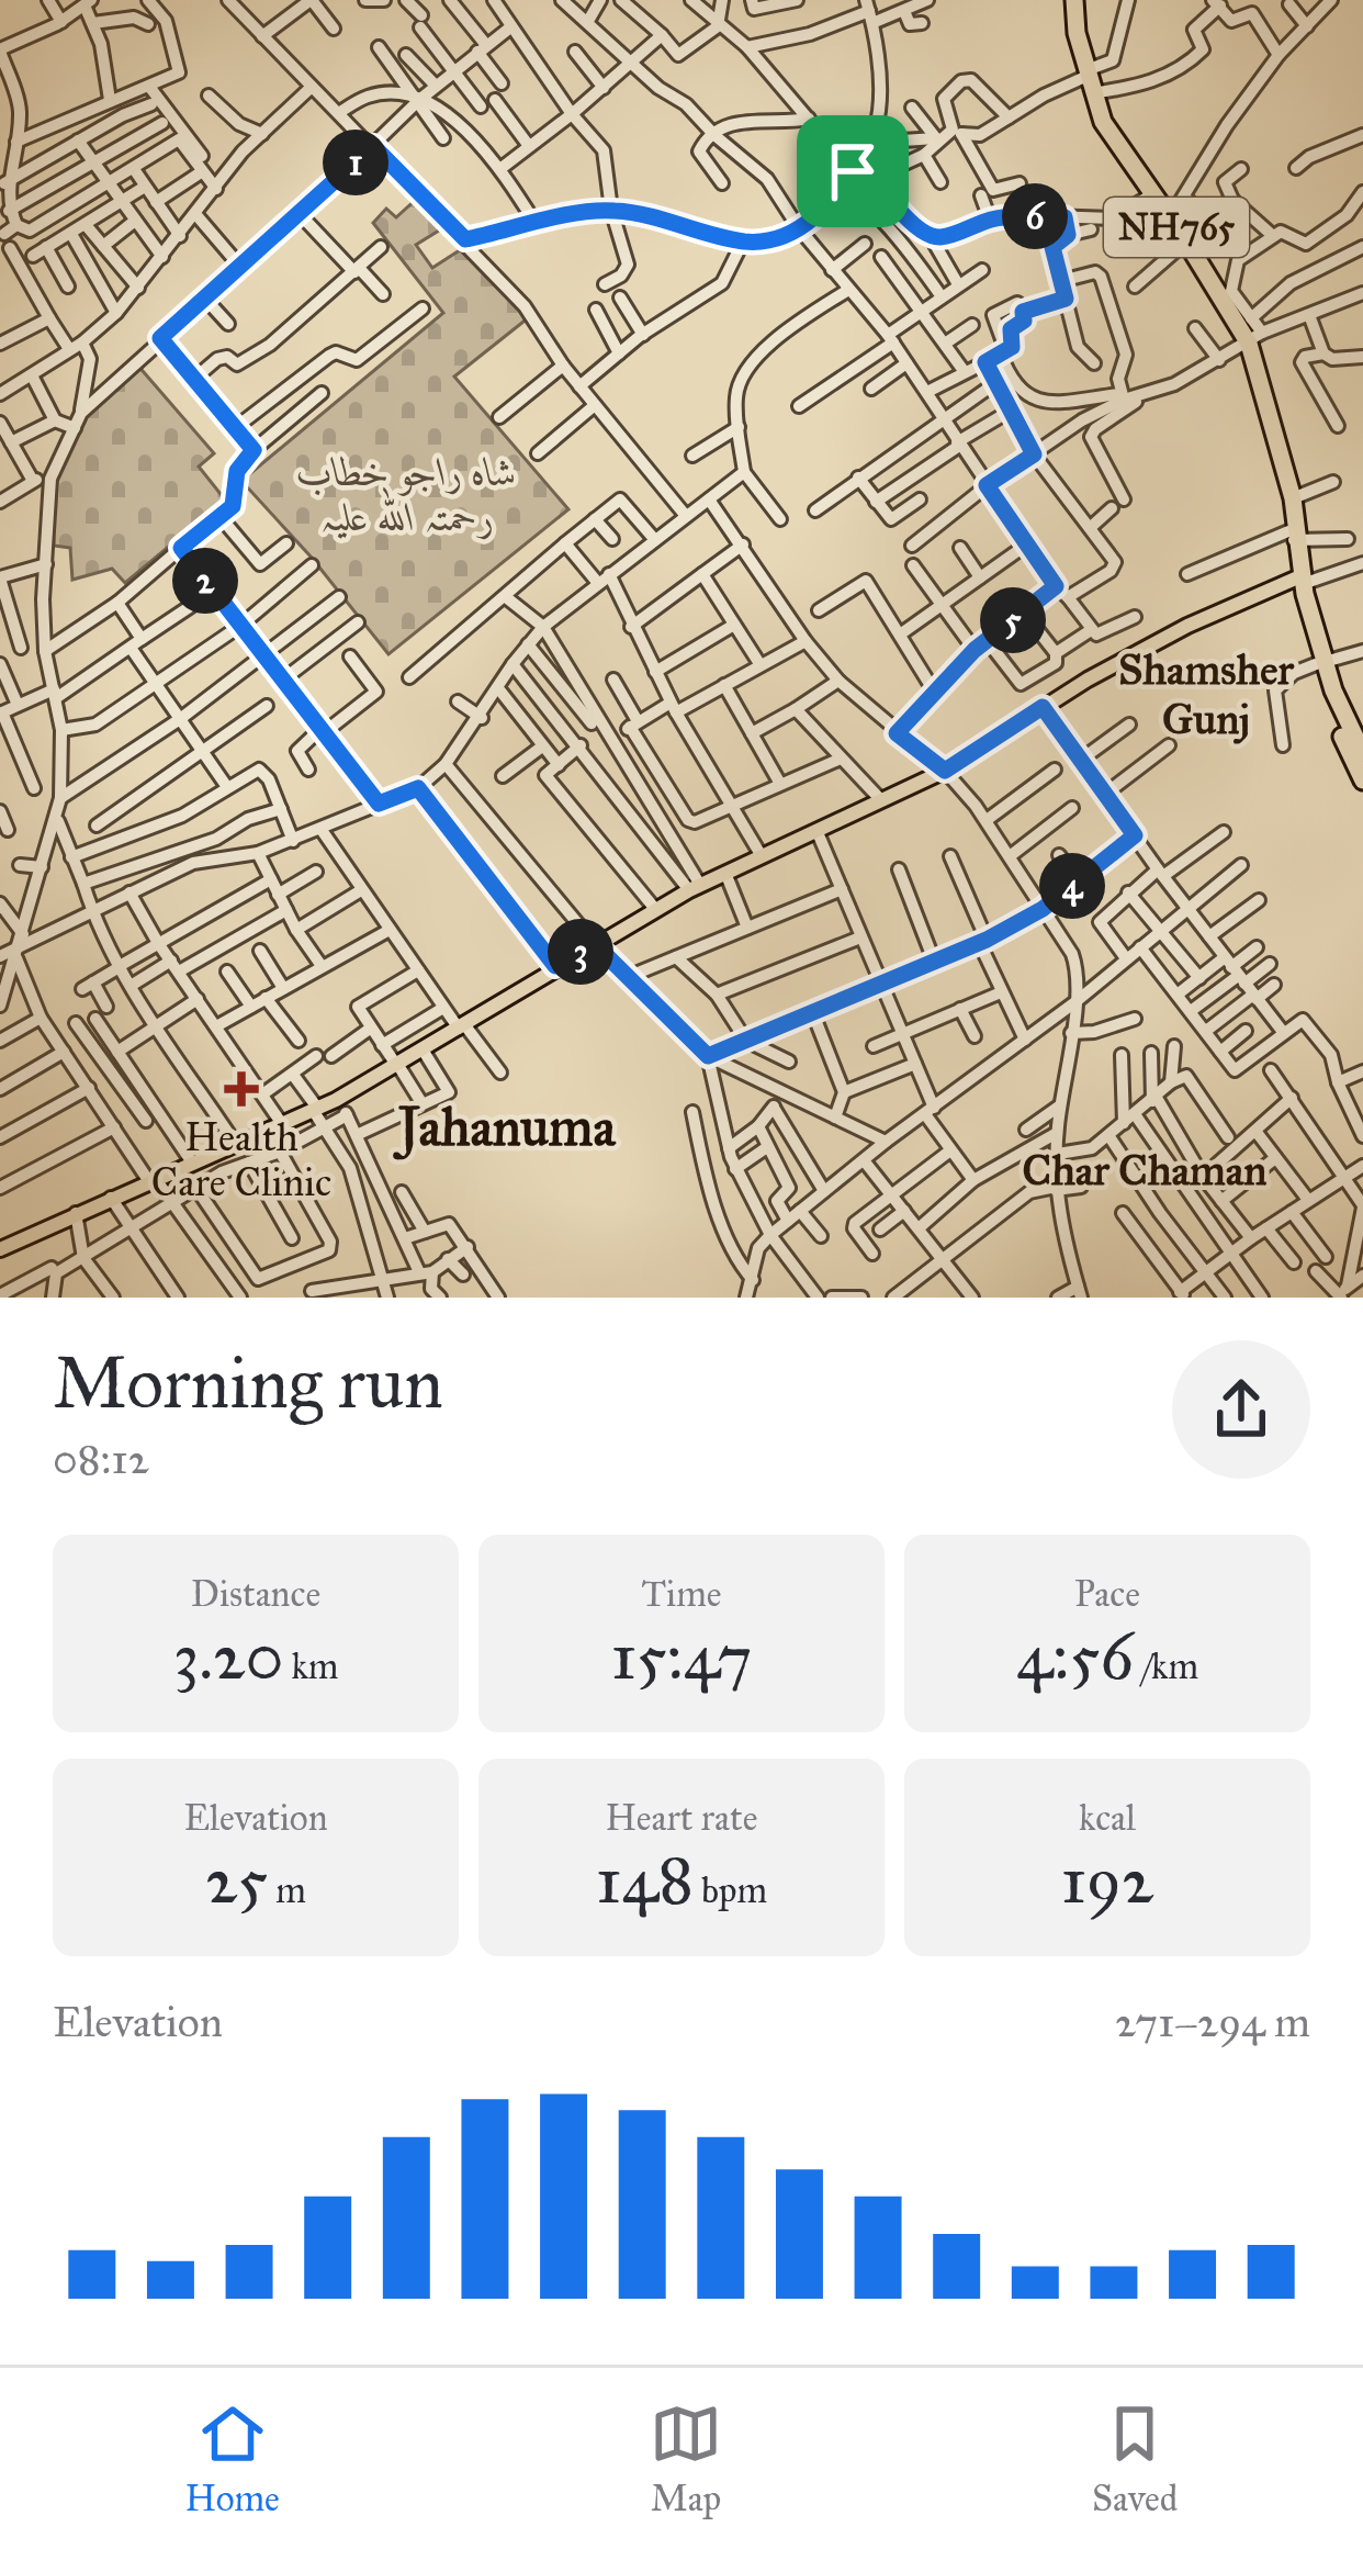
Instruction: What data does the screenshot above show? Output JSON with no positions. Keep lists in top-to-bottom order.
{
  "streets": {
    "highway": ["NH765"]
  },
  "districts": ["Shamsher Gunj", "Jahanuma", "Char Chaman"],
  "parks": ["شاہ راجو خطاب رحمتہ اللہ علیہ"],
  "places": {
    "health": ["Health Care Clinic"]
  },
  "page": {
    "pins": [
      "1",
      "6",
      "2",
      "5",
      "4",
      "3"
    ],
    "heading": ["Morning run", "08:12"],
    "stats": [
      ["Distance", "3.20 km"],
      ["Time", "15:47"],
      ["Pace", "4:56 /km"],
      ["Elevation", "25 m"],
      ["Heart rate", "148 bpm"],
      ["kcal", "192"]
    ],
    "chart": ["Elevation", "271–294 m"],
    "tabs": ["Home", "Map", "Saved"]
  }
}
